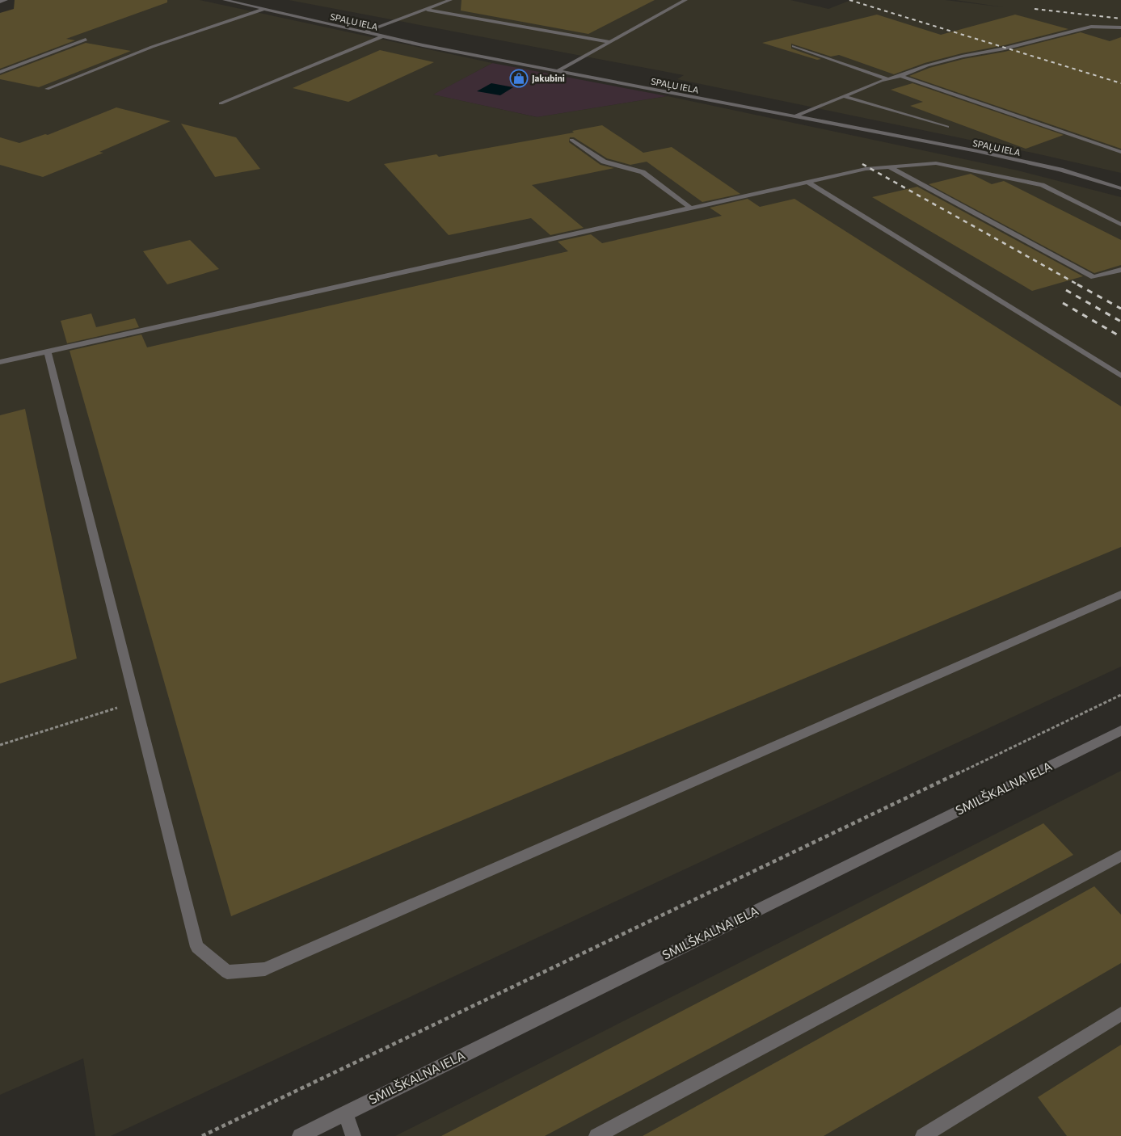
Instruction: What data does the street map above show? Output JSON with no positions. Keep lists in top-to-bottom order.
{
  "streets": {
    "street": ["SPAĻU IELA", "SMILŠKALNA IELA"]
  },
  "places": {
    "shop": ["Jakubini"]
  }
}
